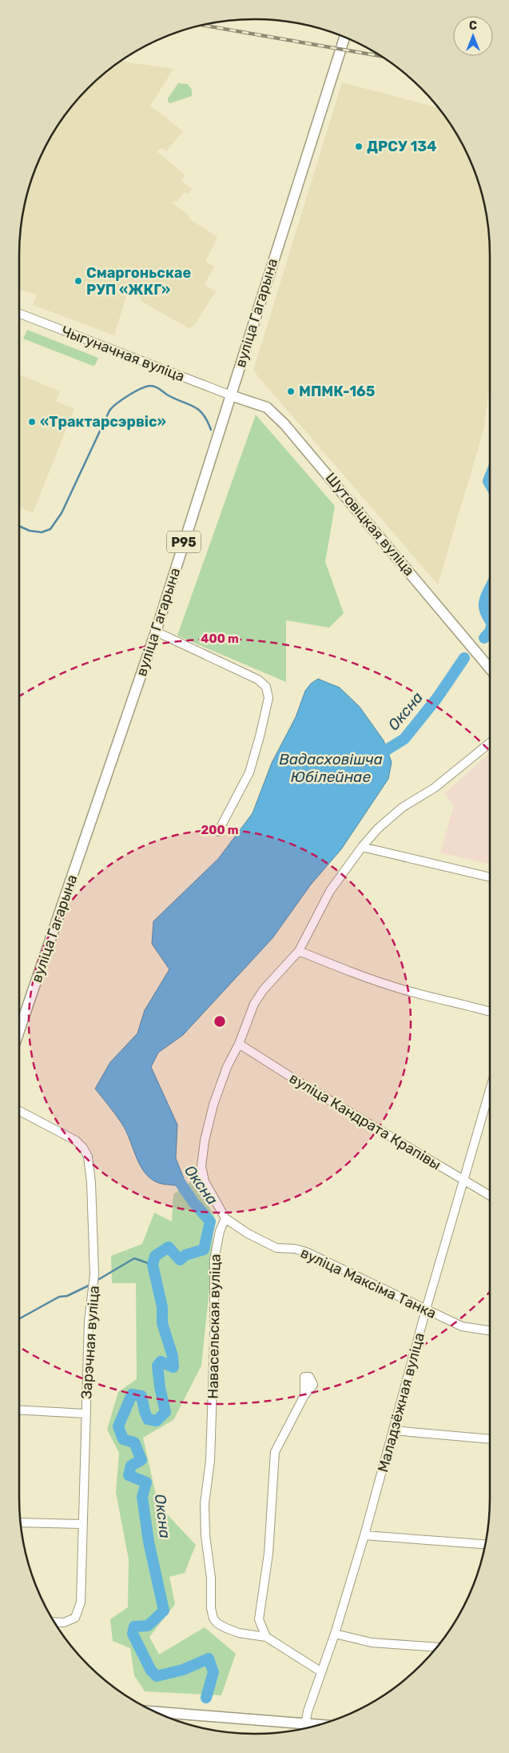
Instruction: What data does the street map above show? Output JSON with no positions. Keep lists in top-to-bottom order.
{
  "streets": {
    "main road": ["вуліца Гагарына", "Шутовіцкая вуліца", "Р95"],
    "street": [
      "Чыгуначная вуліца",
      "вуліца Кандрата Крапівы",
      "вуліца Максіма Танка",
      "Навасельская вуліца",
      "Зарэчная вуліца",
      "Маладзёжная вуліца"
    ]
  },
  "crossings": [
    ["вуліца Гагарына", "Чыгуначная вуліца"],
    ["вуліца Гагарына", "Шутовіцкая вуліца"],
    ["Чыгуначная вуліца", "Шутовіцкая вуліца"],
    ["вуліца Кандрата Крапівы", "Маладзёжная вуліца"],
    ["вуліца Максіма Танка", "Навасельская вуліца"],
    ["вуліца Максіма Танка", "Маладзёжная вуліца"]
  ],
  "water": ["Оксна", "Вадасховішча Юбілейнае"],
  "places": [
    "ДРСУ 134",
    "Смаргоньскае РУП «ЖКГ»",
    "МПМК-165",
    "«Трактарсэрвіс»"
  ],
  "north": "top",
  "rings": ["400 m", "200 m"]
}
